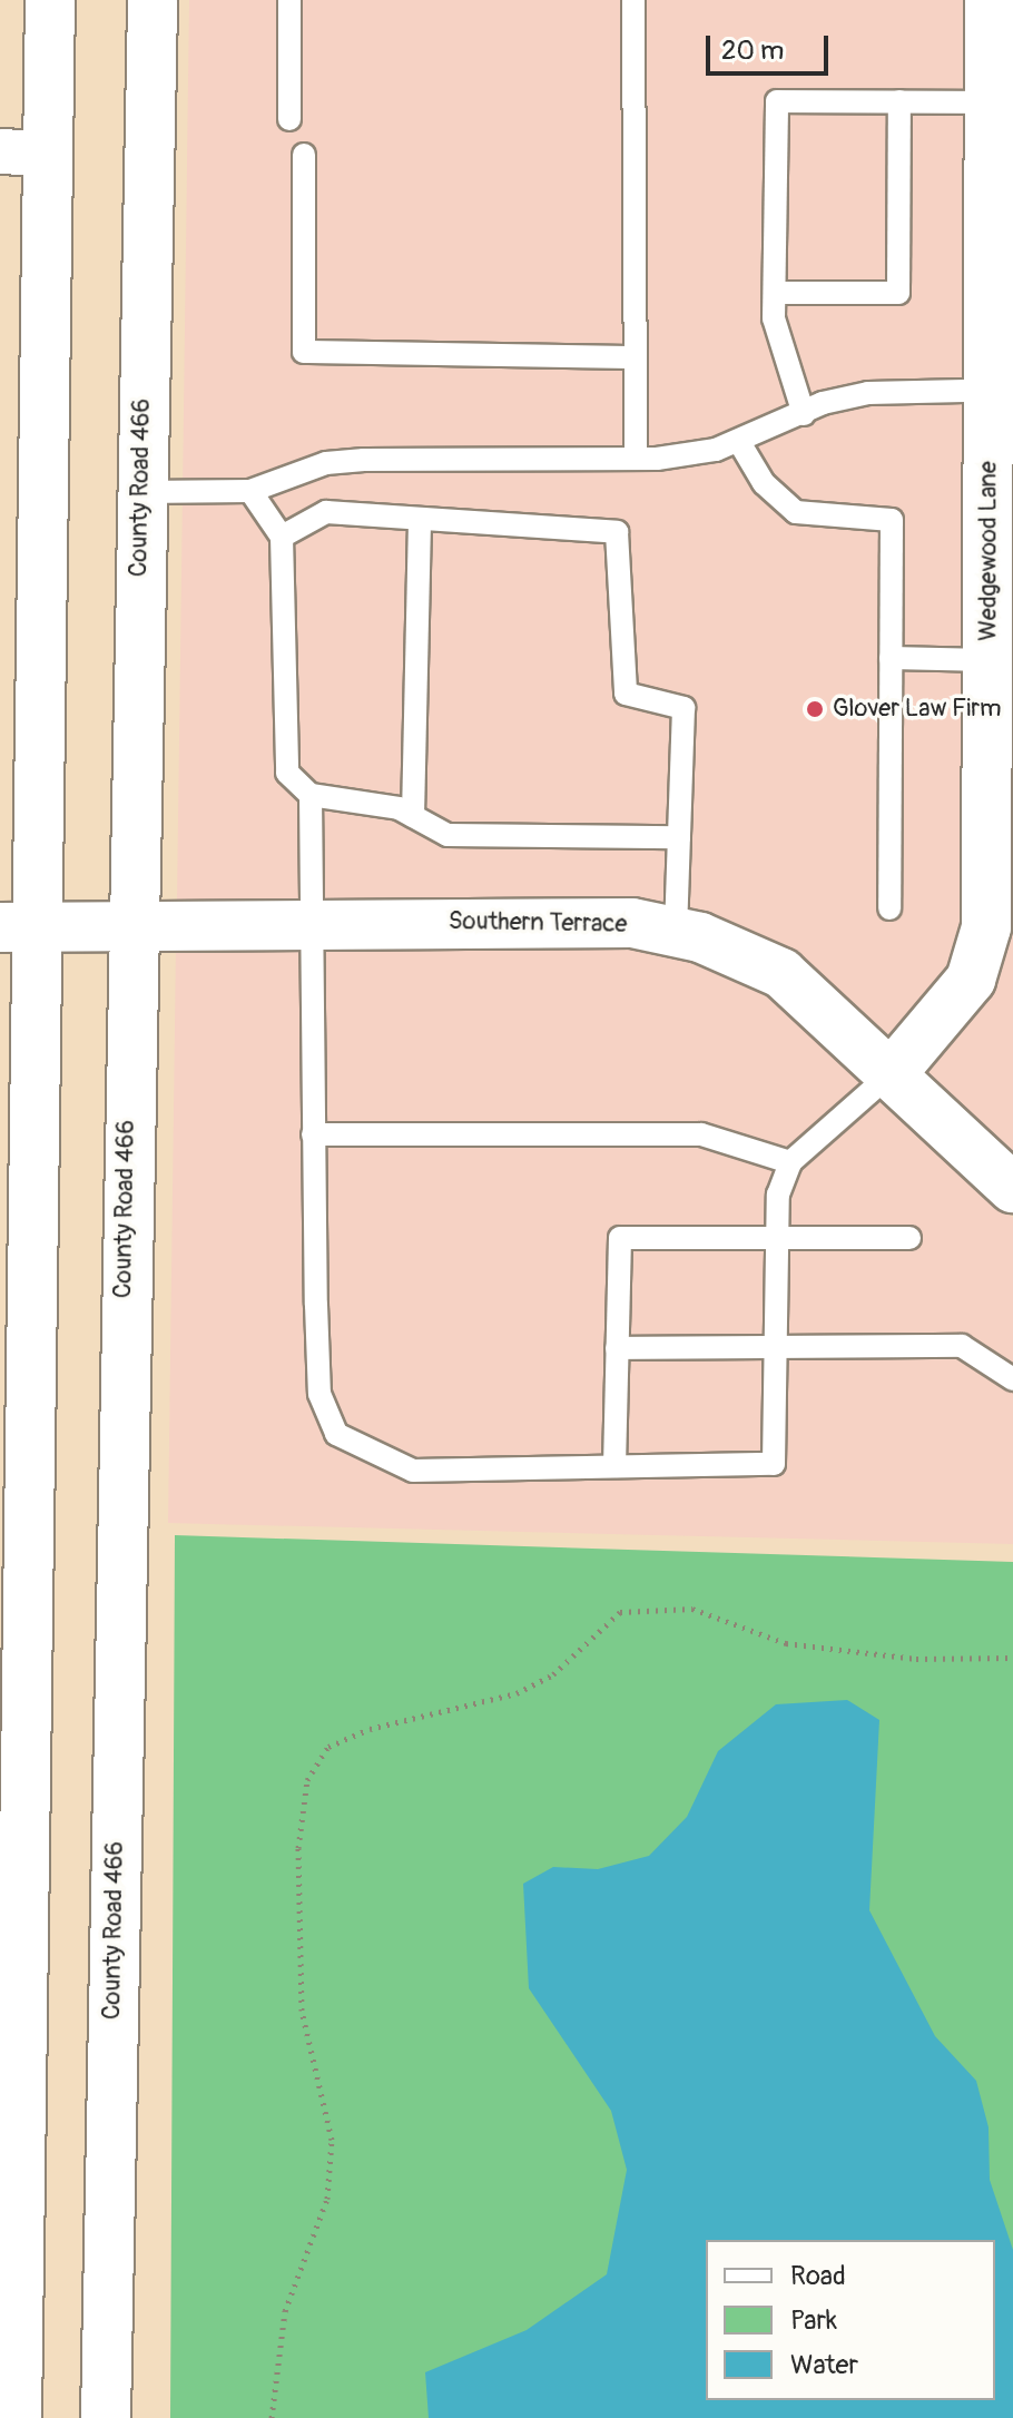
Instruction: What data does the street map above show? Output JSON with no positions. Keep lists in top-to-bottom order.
{
  "streets": {
    "main road": ["County Road 466", "Wedgewood Lane", "Southern Terrace"]
  },
  "crossings": [
    ["County Road 466", "Southern Terrace"],
    ["Wedgewood Lane", "Southern Terrace"]
  ],
  "places": ["Glover Law Firm"],
  "legend": ["Road", "Park", "Water"],
  "scale_bar": "20 m"
}
